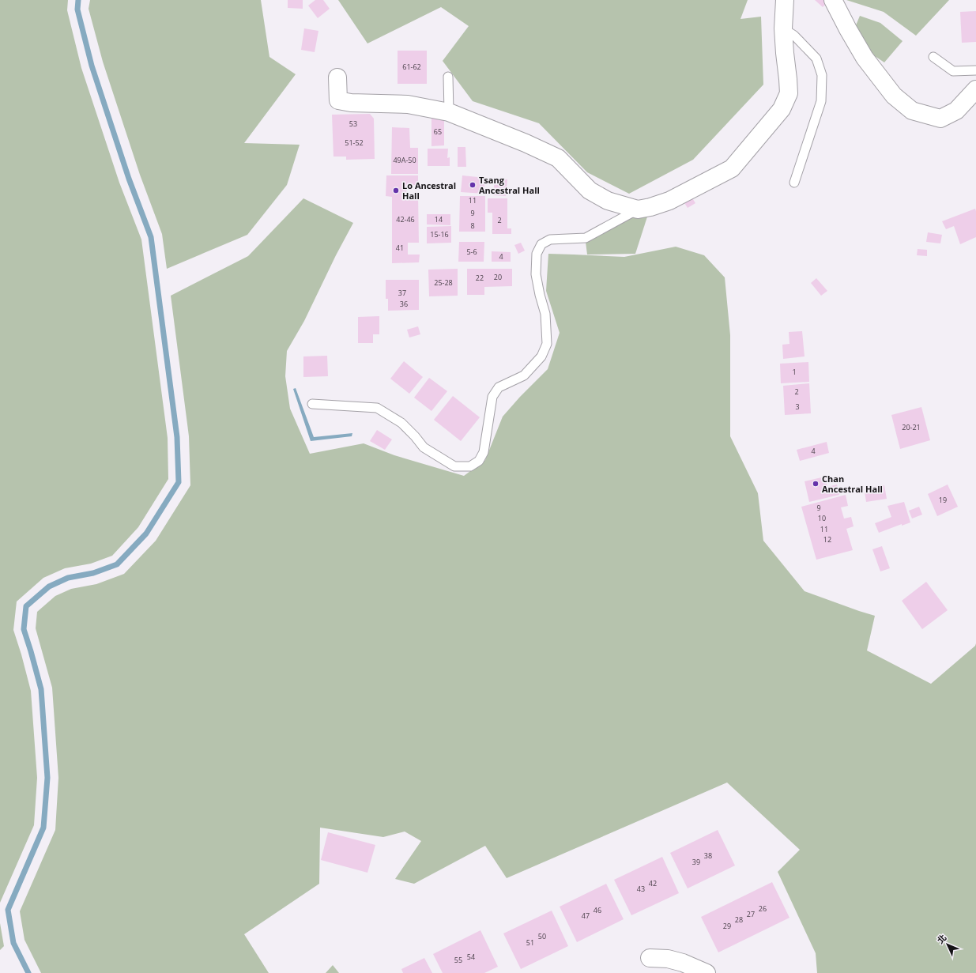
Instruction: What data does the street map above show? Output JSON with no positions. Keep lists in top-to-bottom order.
{
  "places": ["Tsang Ancestral Hall", "Lo Ancestral Hall", "Chan Ancestral Hall"],
  "house_numbers": [
    "61-62",
    "53",
    "65",
    "51-52",
    "49A-50",
    "11",
    "9",
    "42-46",
    "14",
    "2",
    "8",
    "15-16",
    "41",
    "5-6",
    "4",
    "20",
    "22",
    "25-28",
    "37",
    "36",
    "1",
    "2",
    "3",
    "20-21",
    "4",
    "19",
    "9",
    "10",
    "11",
    "12",
    "38",
    "39",
    "42",
    "43",
    "26",
    "46",
    "27",
    "47",
    "28",
    "29",
    "50",
    "51",
    "54",
    "55"
  ],
  "north": "top left"
}
